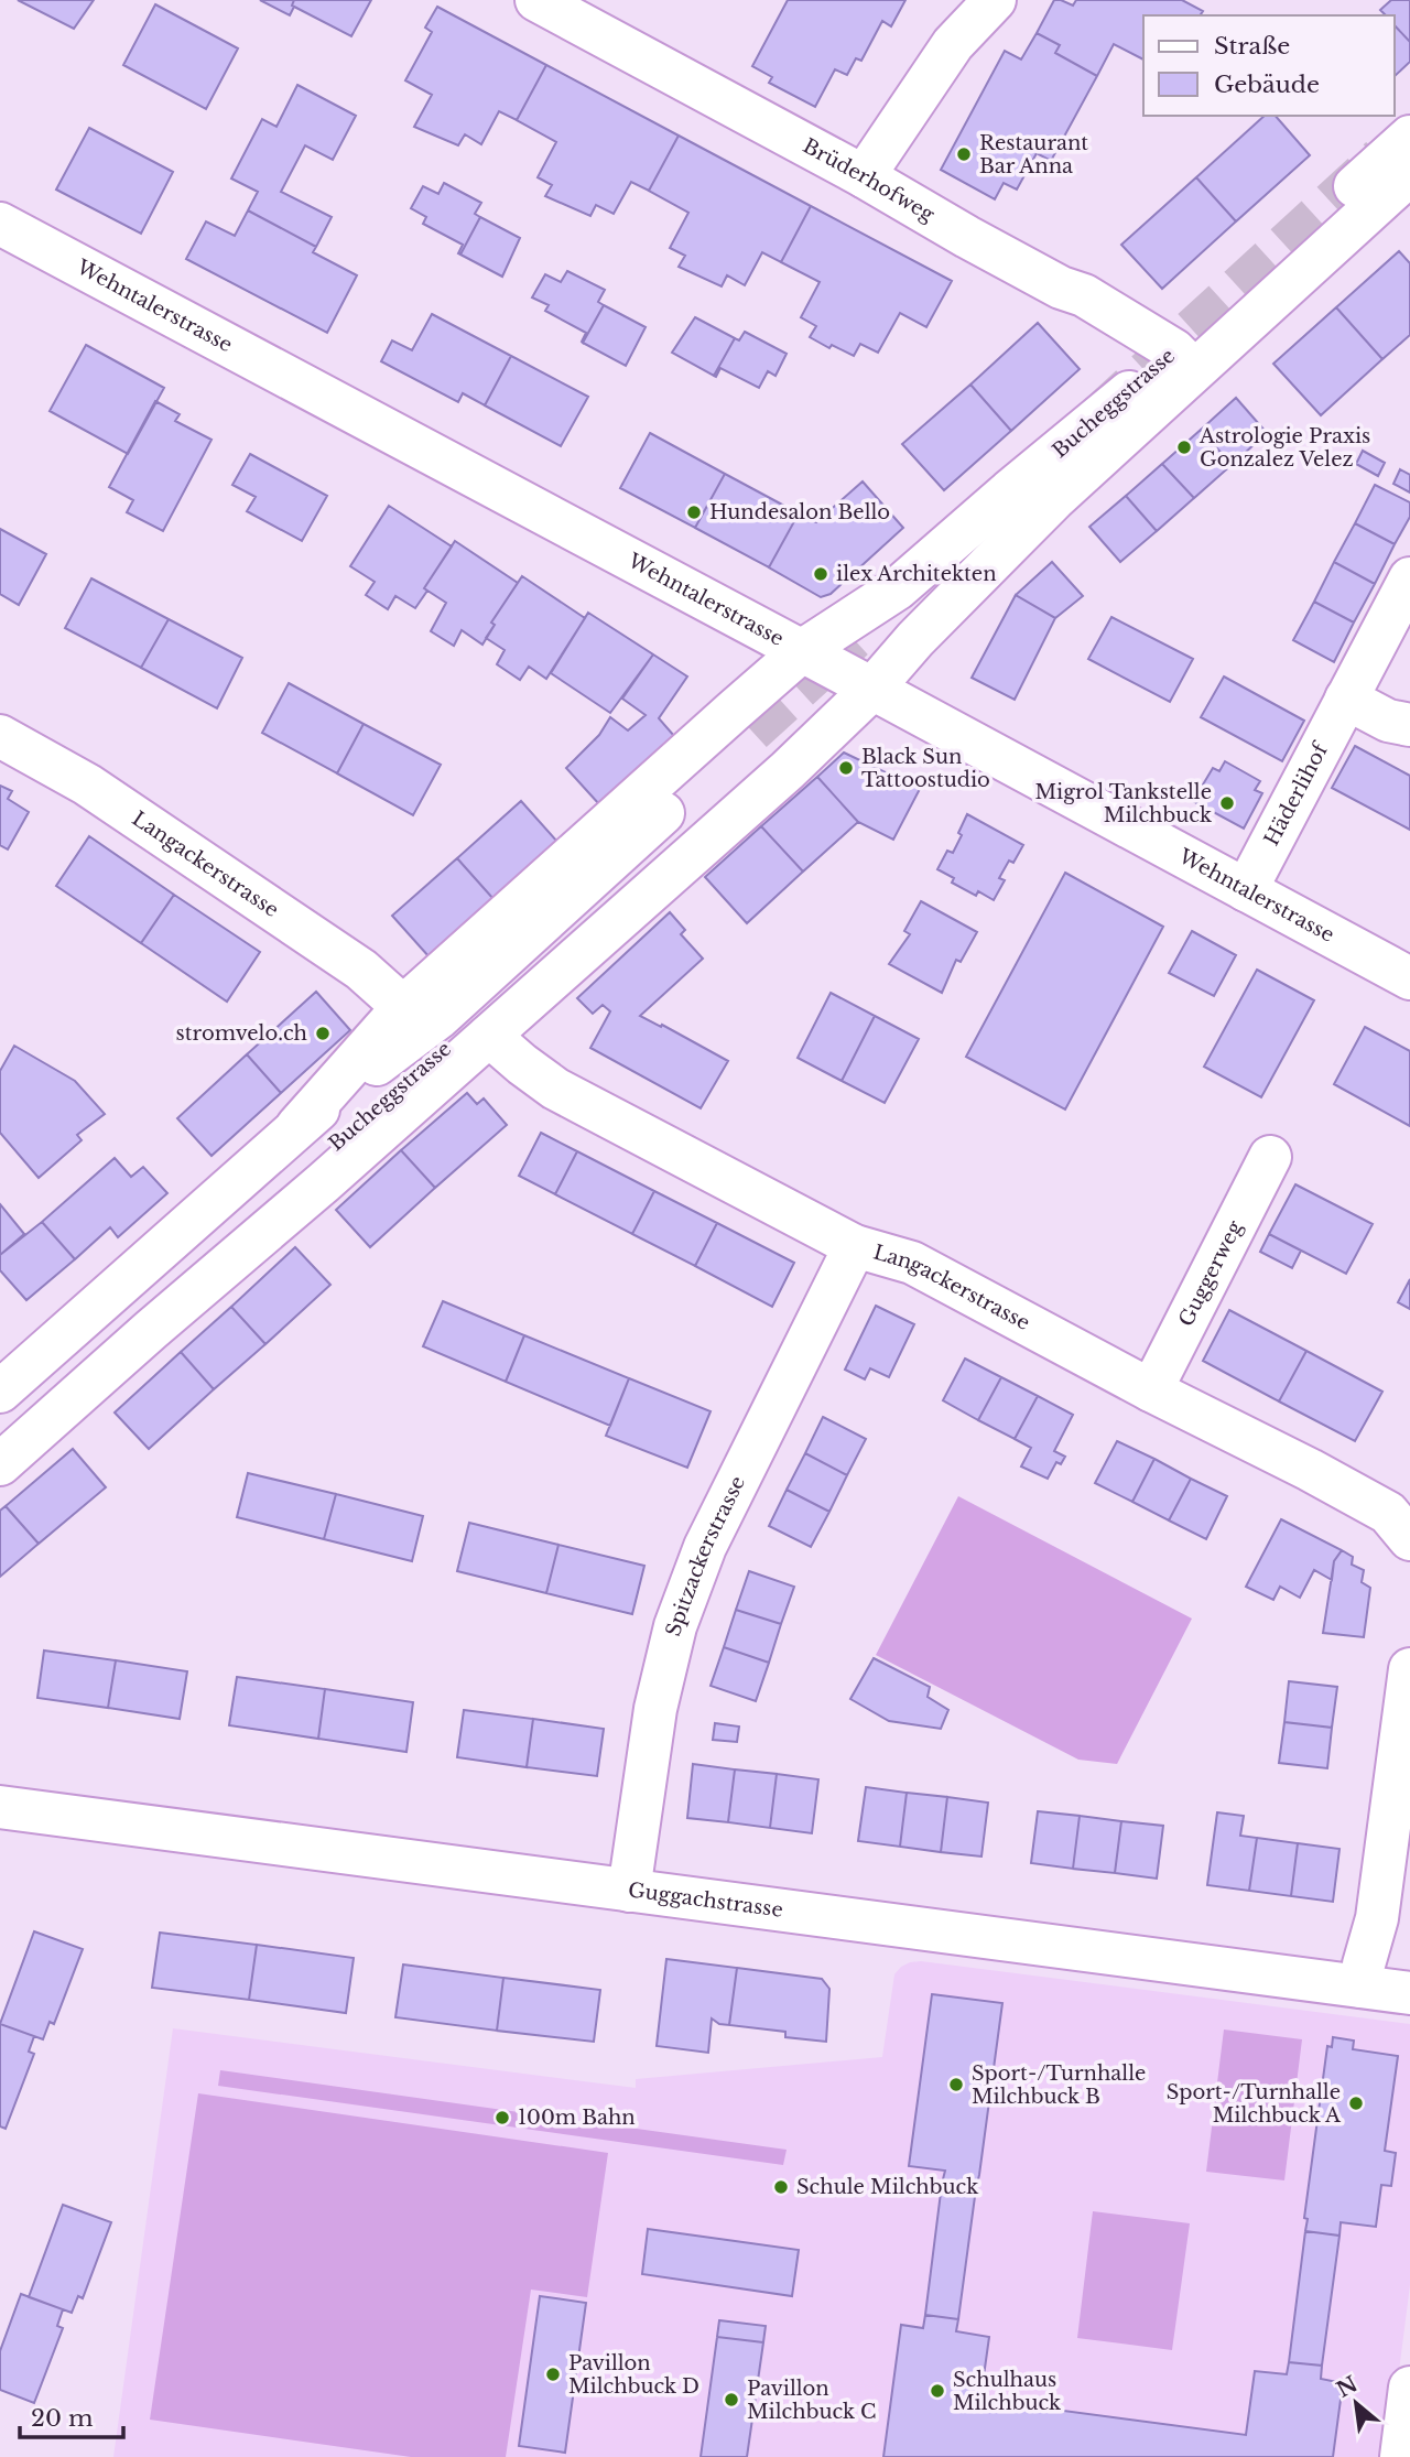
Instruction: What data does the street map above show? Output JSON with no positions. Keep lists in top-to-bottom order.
{
  "streets": {
    "main road": [
      "Brüderhofweg",
      "Wehntalerstrasse",
      "Bucheggstrasse",
      "Häderlihof",
      "Langackerstrasse",
      "Guggerweg",
      "Spitzackerstrasse",
      "Guggachstrasse"
    ]
  },
  "crossings": [
    ["Brüderhofweg", "Bucheggstrasse"],
    ["Wehntalerstrasse", "Bucheggstrasse"],
    ["Wehntalerstrasse", "Häderlihof"],
    ["Bucheggstrasse", "Langackerstrasse"],
    ["Langackerstrasse", "Guggerweg"],
    ["Langackerstrasse", "Spitzackerstrasse"],
    ["Spitzackerstrasse", "Guggachstrasse"]
  ],
  "places": [
    "Restaurant Bar Anna",
    "Astrologie Praxis Gonzalez Velez",
    "Hundesalon Bello",
    "ilex Architekten",
    "Black Sun Tattoostudio",
    "Migrol Tankstelle Milchbuck",
    "stromvelo.ch",
    "Sport-/Turnhalle Milchbuck B",
    "Sport-/Turnhalle Milchbuck A",
    "100m Bahn",
    "Schule Milchbuck",
    "Pavillon Milchbuck D",
    "Schulhaus Milchbuck",
    "Pavillon Milchbuck C"
  ],
  "legend": ["Straße", "Gebäude"],
  "scale_bar": "20 m",
  "north": "top left"
}
